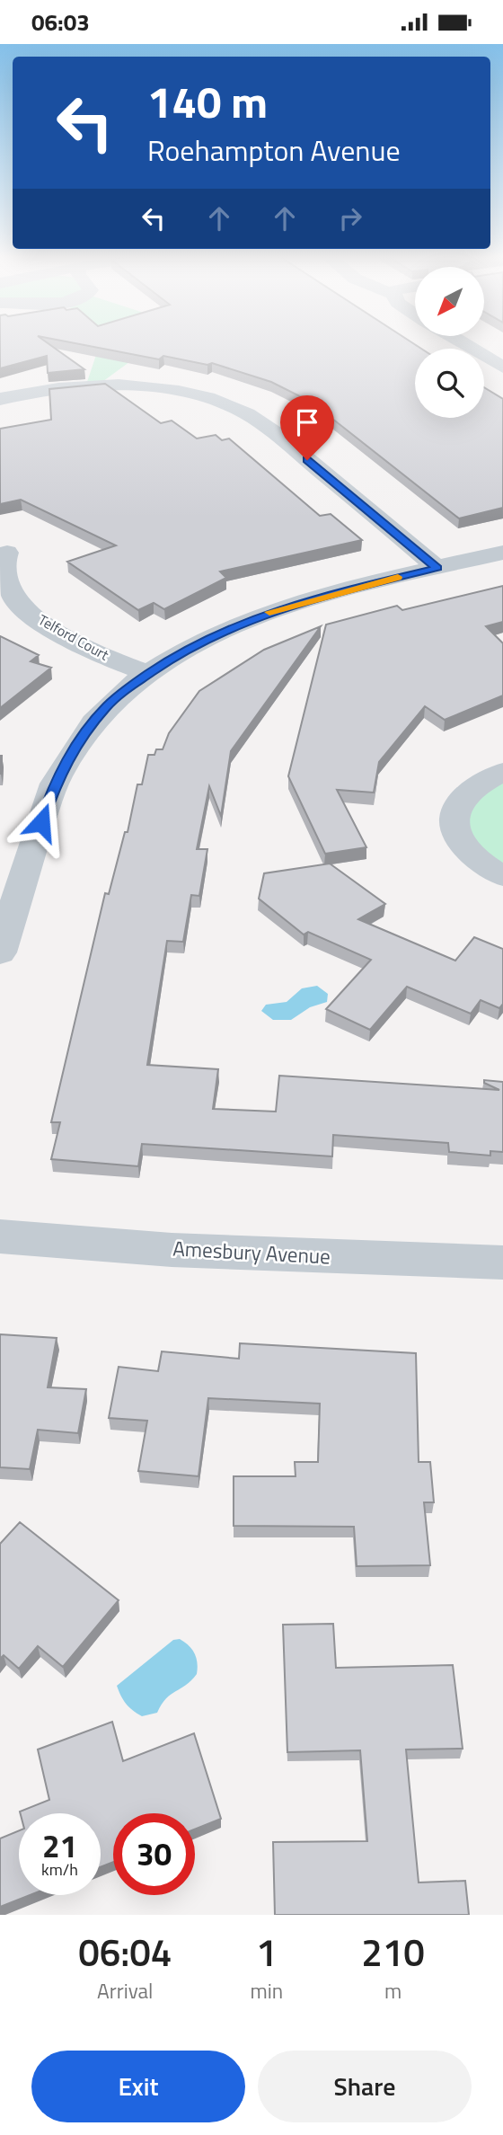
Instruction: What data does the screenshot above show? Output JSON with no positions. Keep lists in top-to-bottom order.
{
  "streets": {
    "street": ["Telford Court", "Amesbury Avenue"]
  },
  "north": "bottom left",
  "page": {
    "status": "06:03",
    "turn": ["140 m", "Roehampton Avenue"],
    "speed": "21 km/h",
    "limit": "30",
    "eta": [
      "06:04",
      "Arrival",
      "1",
      "min",
      "210",
      "m"
    ],
    "buttons": ["Exit", "Share"]
  }
}
